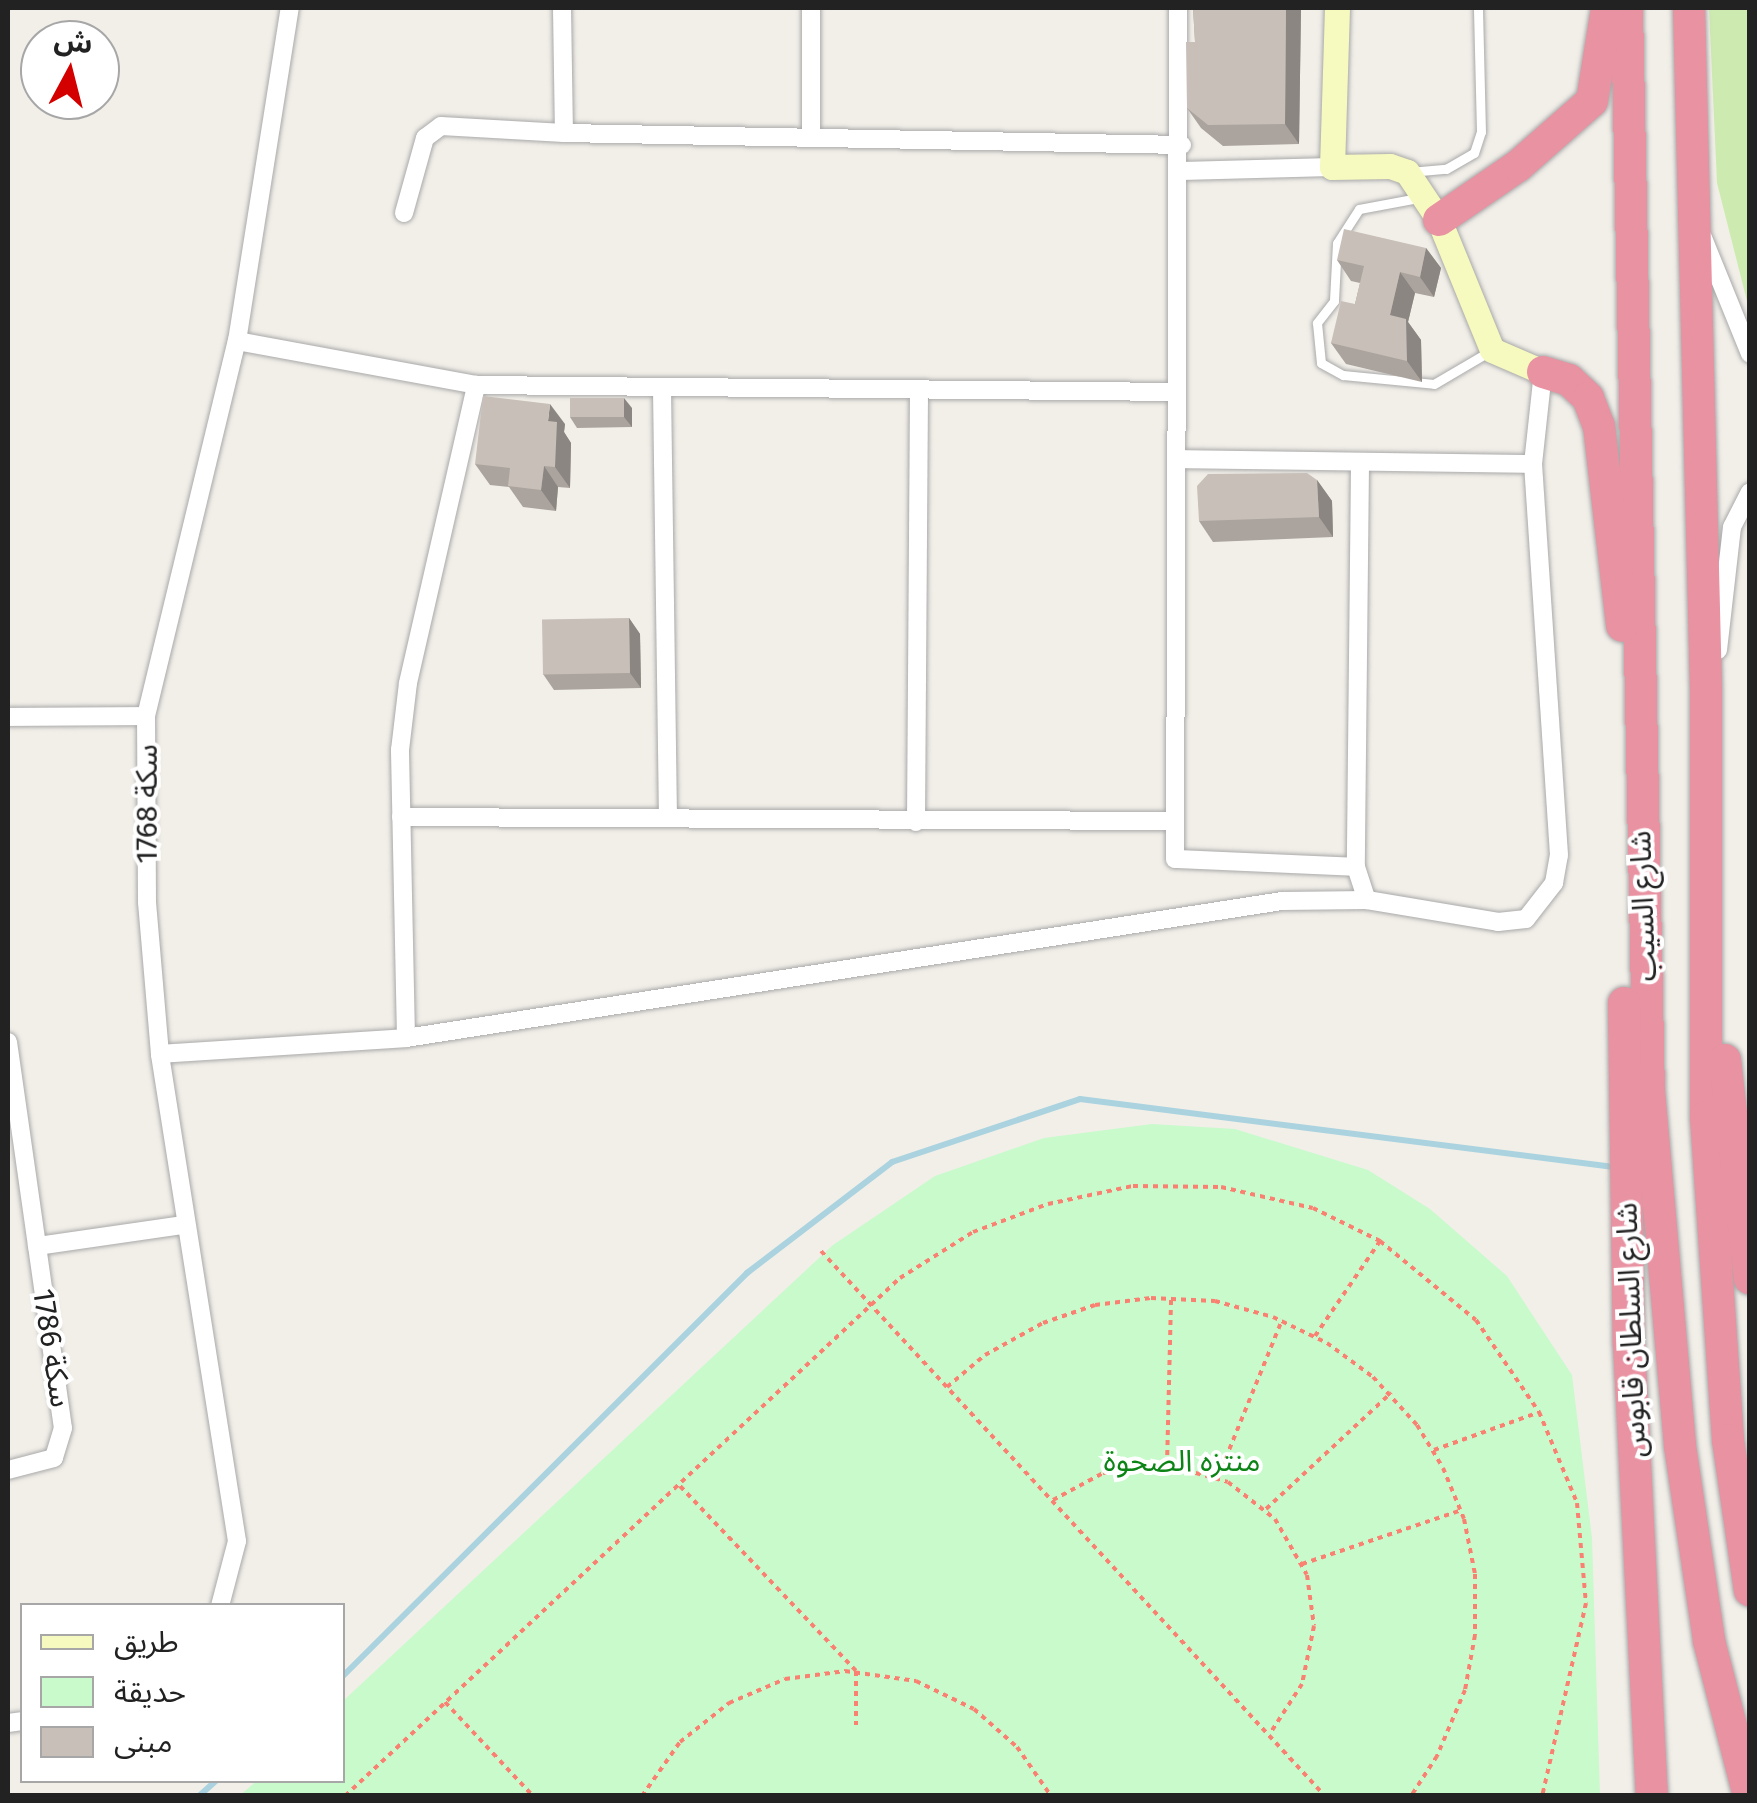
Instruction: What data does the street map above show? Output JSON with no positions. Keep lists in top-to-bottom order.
{
  "streets": {
    "highway": ["شارع السيب", "شارع السلطان قابوس"],
    "street": ["سكة 1768", "سكة 1786"]
  },
  "crossings": [
    ["سكة 1768", "سكة 1786"],
    ["شارع السيب", "شارع السلطان قابوس"]
  ],
  "parks": ["منتزه الصحوة"],
  "legend": ["طريق", "حديقة", "مبنى"],
  "north": "top"
}
